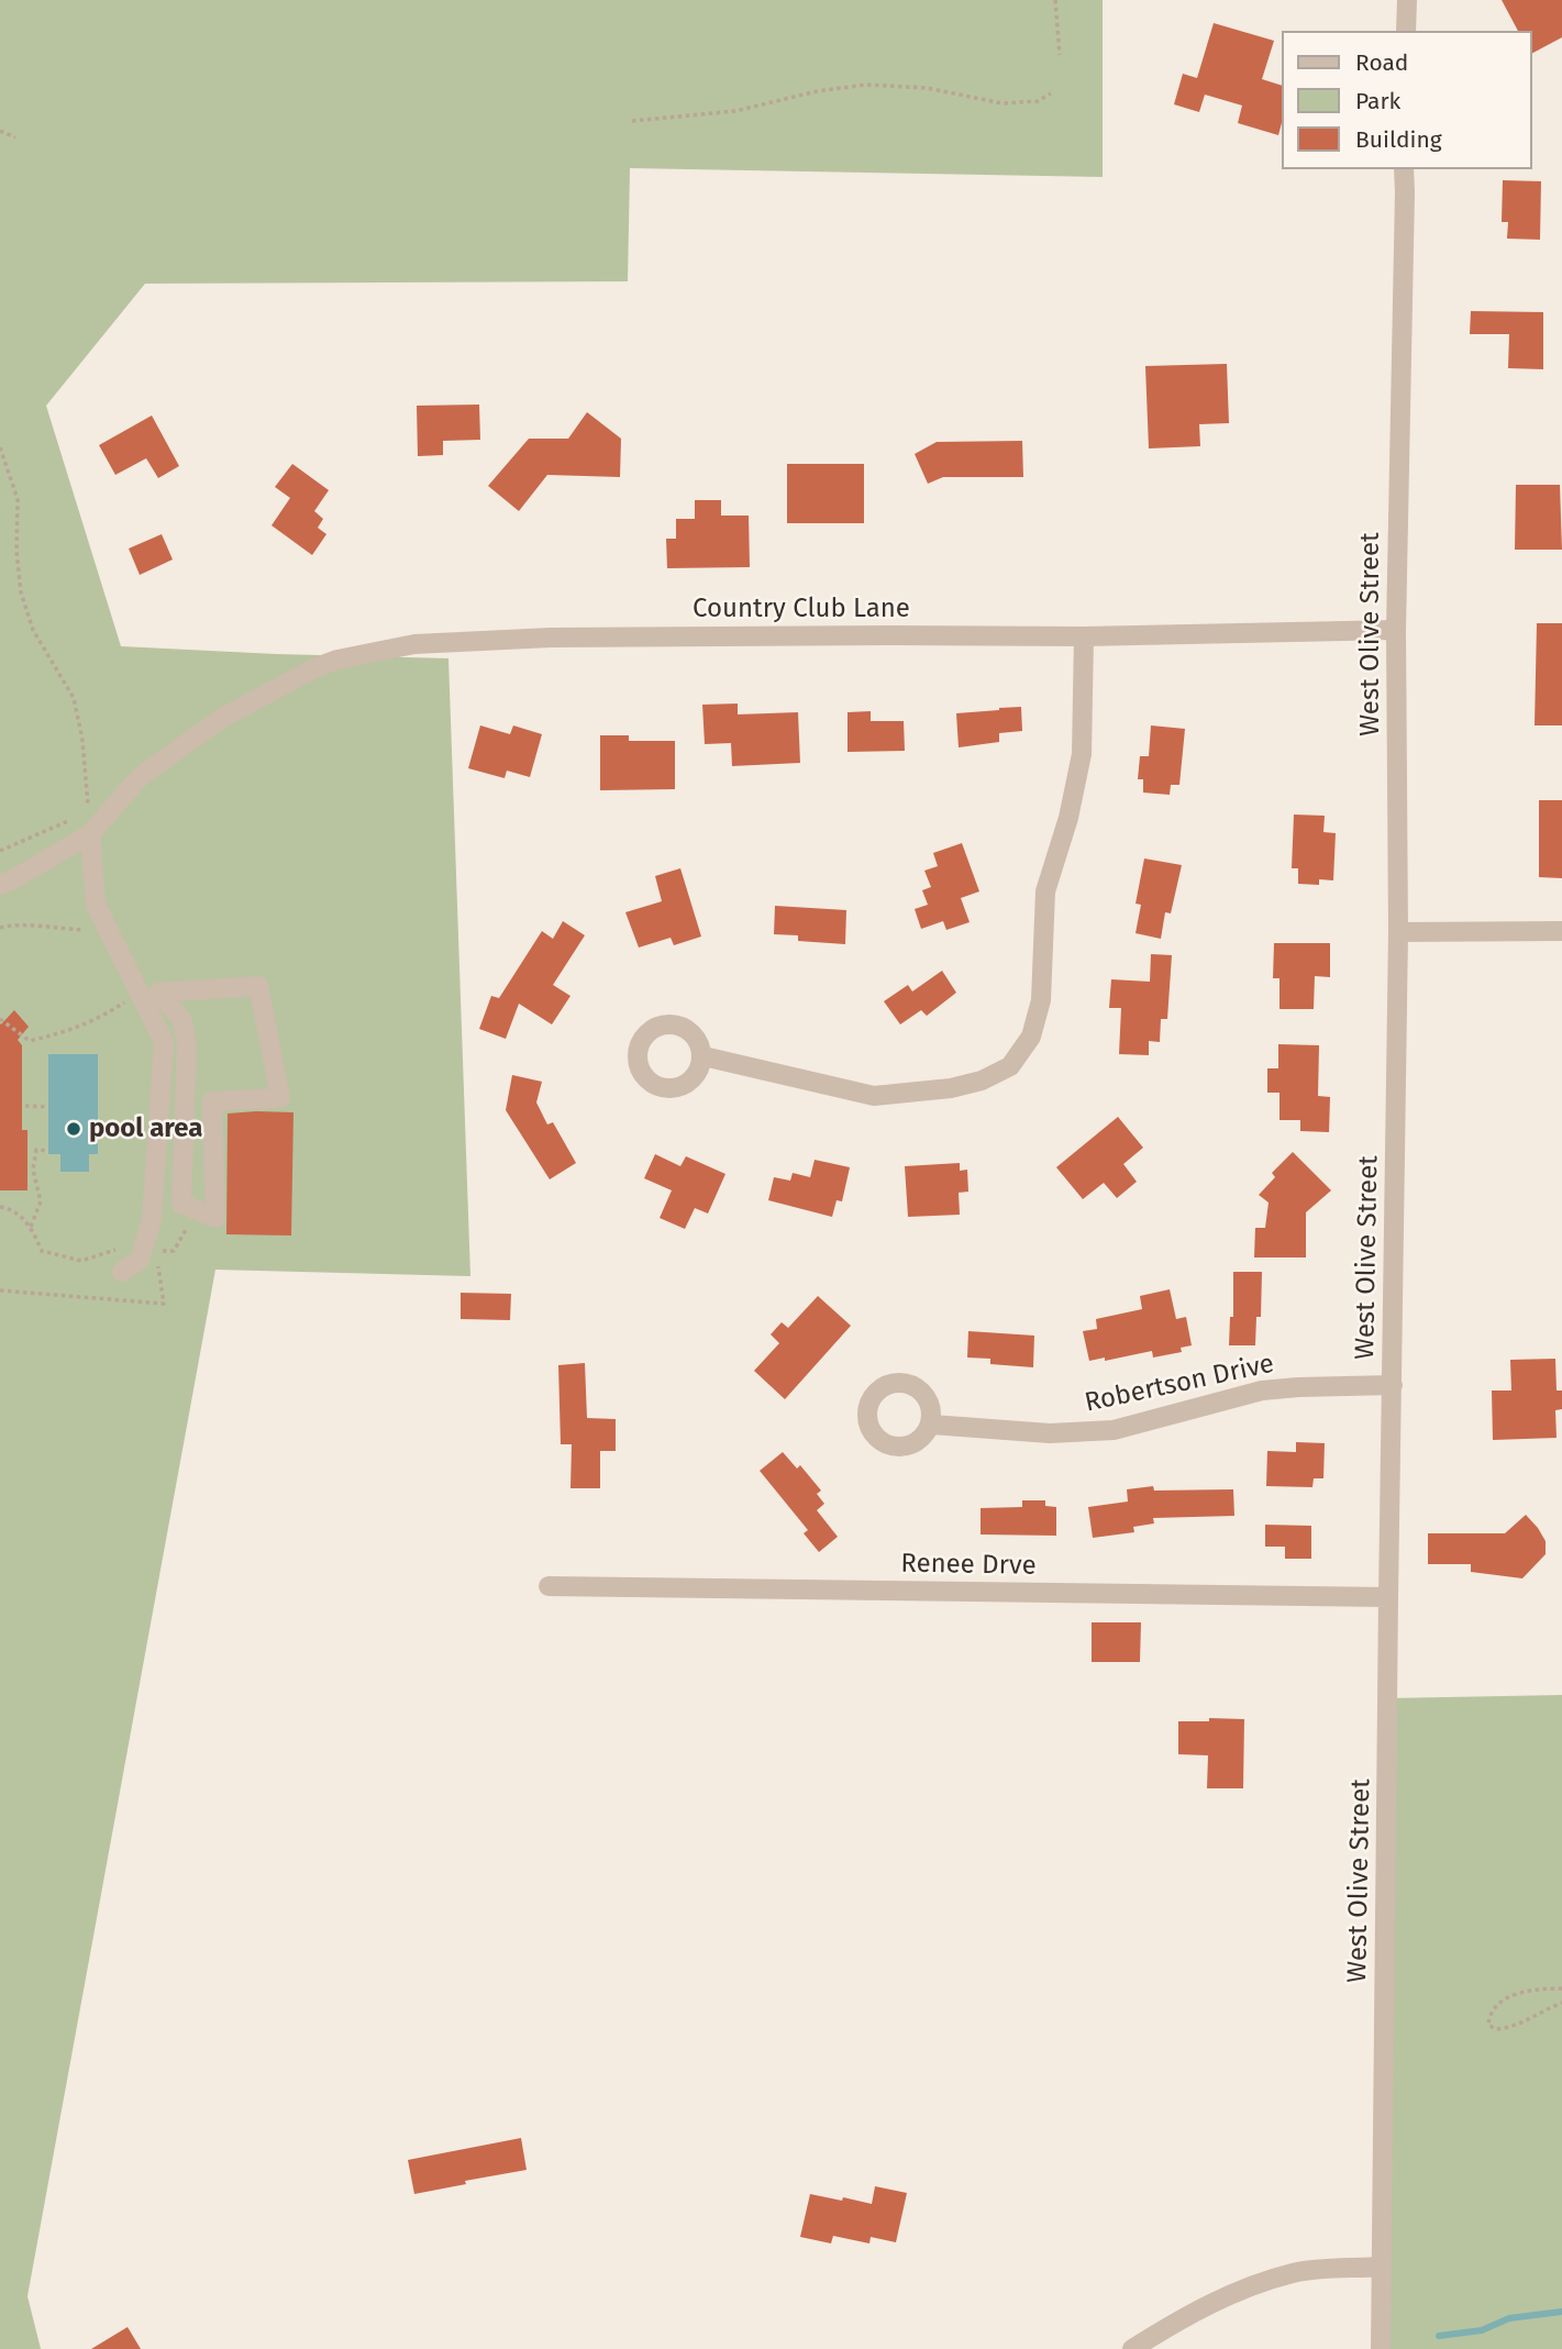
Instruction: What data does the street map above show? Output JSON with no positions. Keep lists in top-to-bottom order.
{
  "streets": {
    "street": [
      "Country Club Lane",
      "West Olive Street",
      "Robertson Drive",
      "Renee Drve"
    ]
  },
  "crossings": [
    ["Country Club Lane", "West Olive Street"],
    ["West Olive Street", "Robertson Drive"],
    ["West Olive Street", "Renee Drve"]
  ],
  "places": ["pool area"],
  "legend": ["Road", "Park", "Building"]
}
